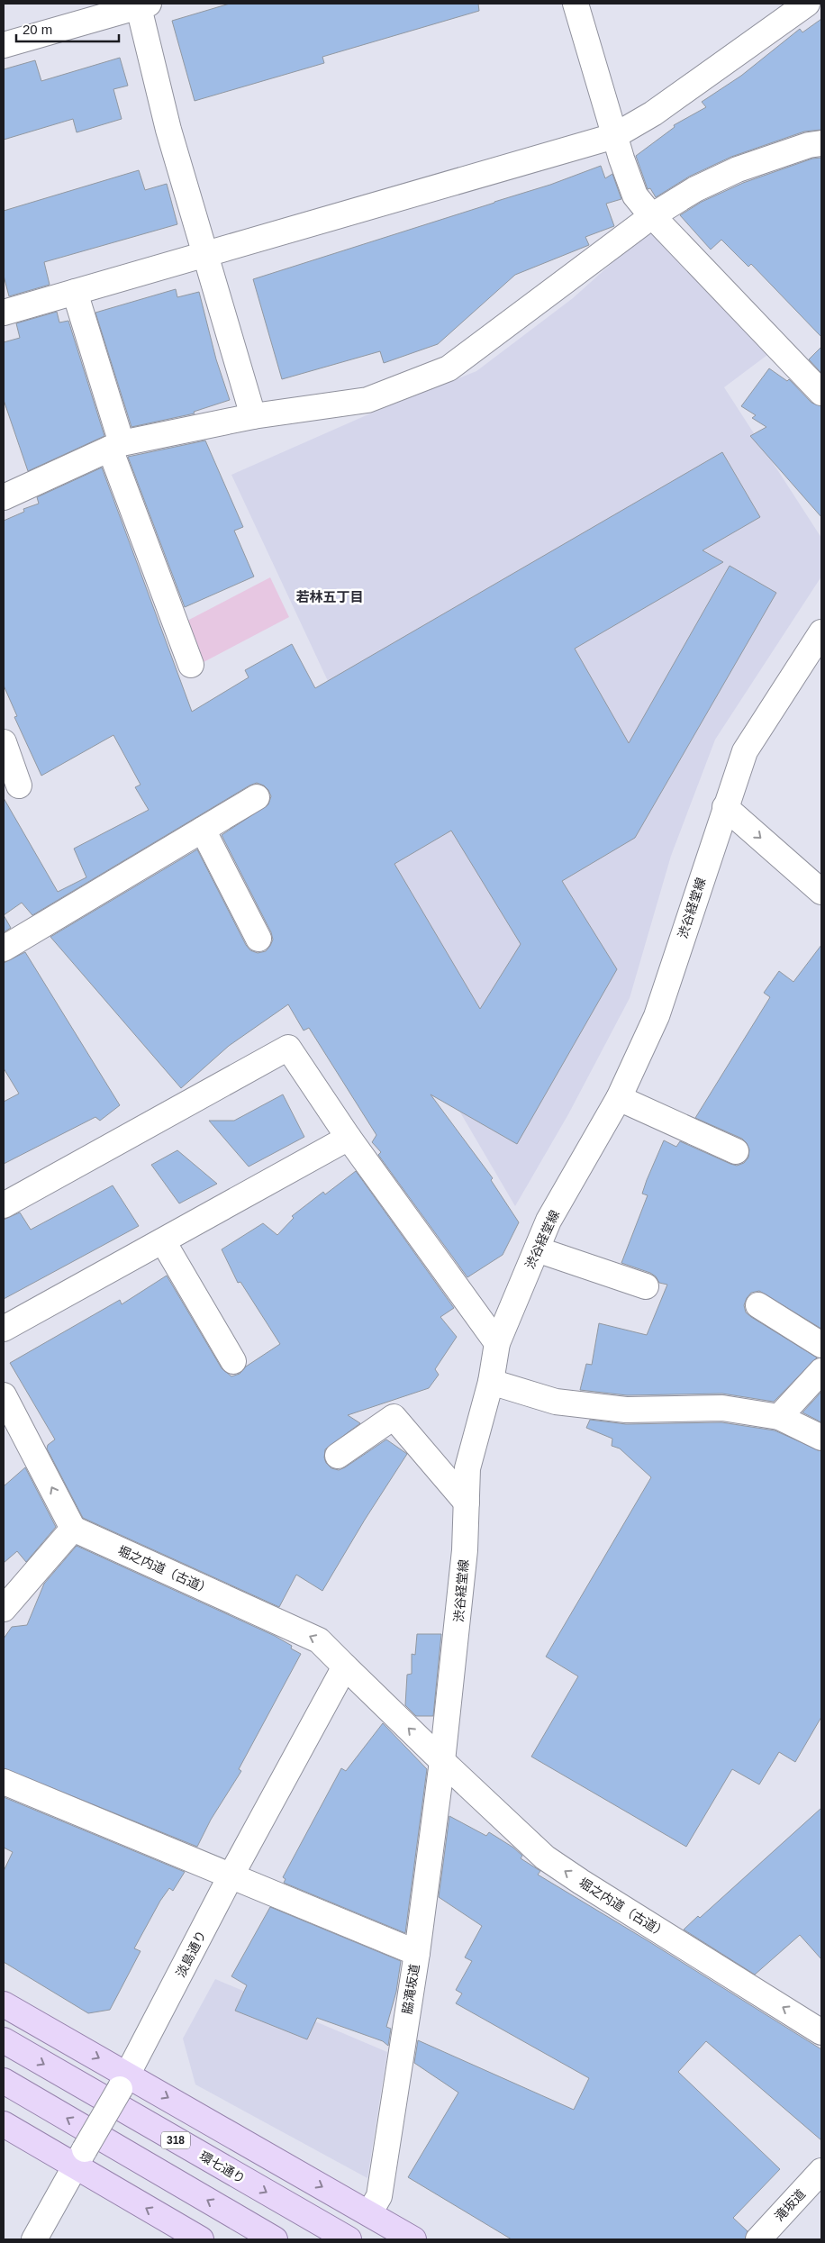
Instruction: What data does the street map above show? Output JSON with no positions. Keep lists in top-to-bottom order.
{
  "streets": {
    "main road": ["318", "環七通り"],
    "street": [
      "渋谷経堂線",
      "堀之内道（古道）",
      "淡島通り",
      "脇滝坂道",
      "滝坂道"
    ]
  },
  "crossings": [
    ["渋谷経堂線", "堀之内道（古道）"],
    ["渋谷経堂線", "脇滝坂道"],
    ["堀之内道（古道）", "淡島通り"],
    ["堀之内道（古道）", "脇滝坂道"]
  ],
  "one_way": ["堀之内道（古道）"],
  "districts": ["若林五丁目"],
  "scale_bar": "20 m"
}
